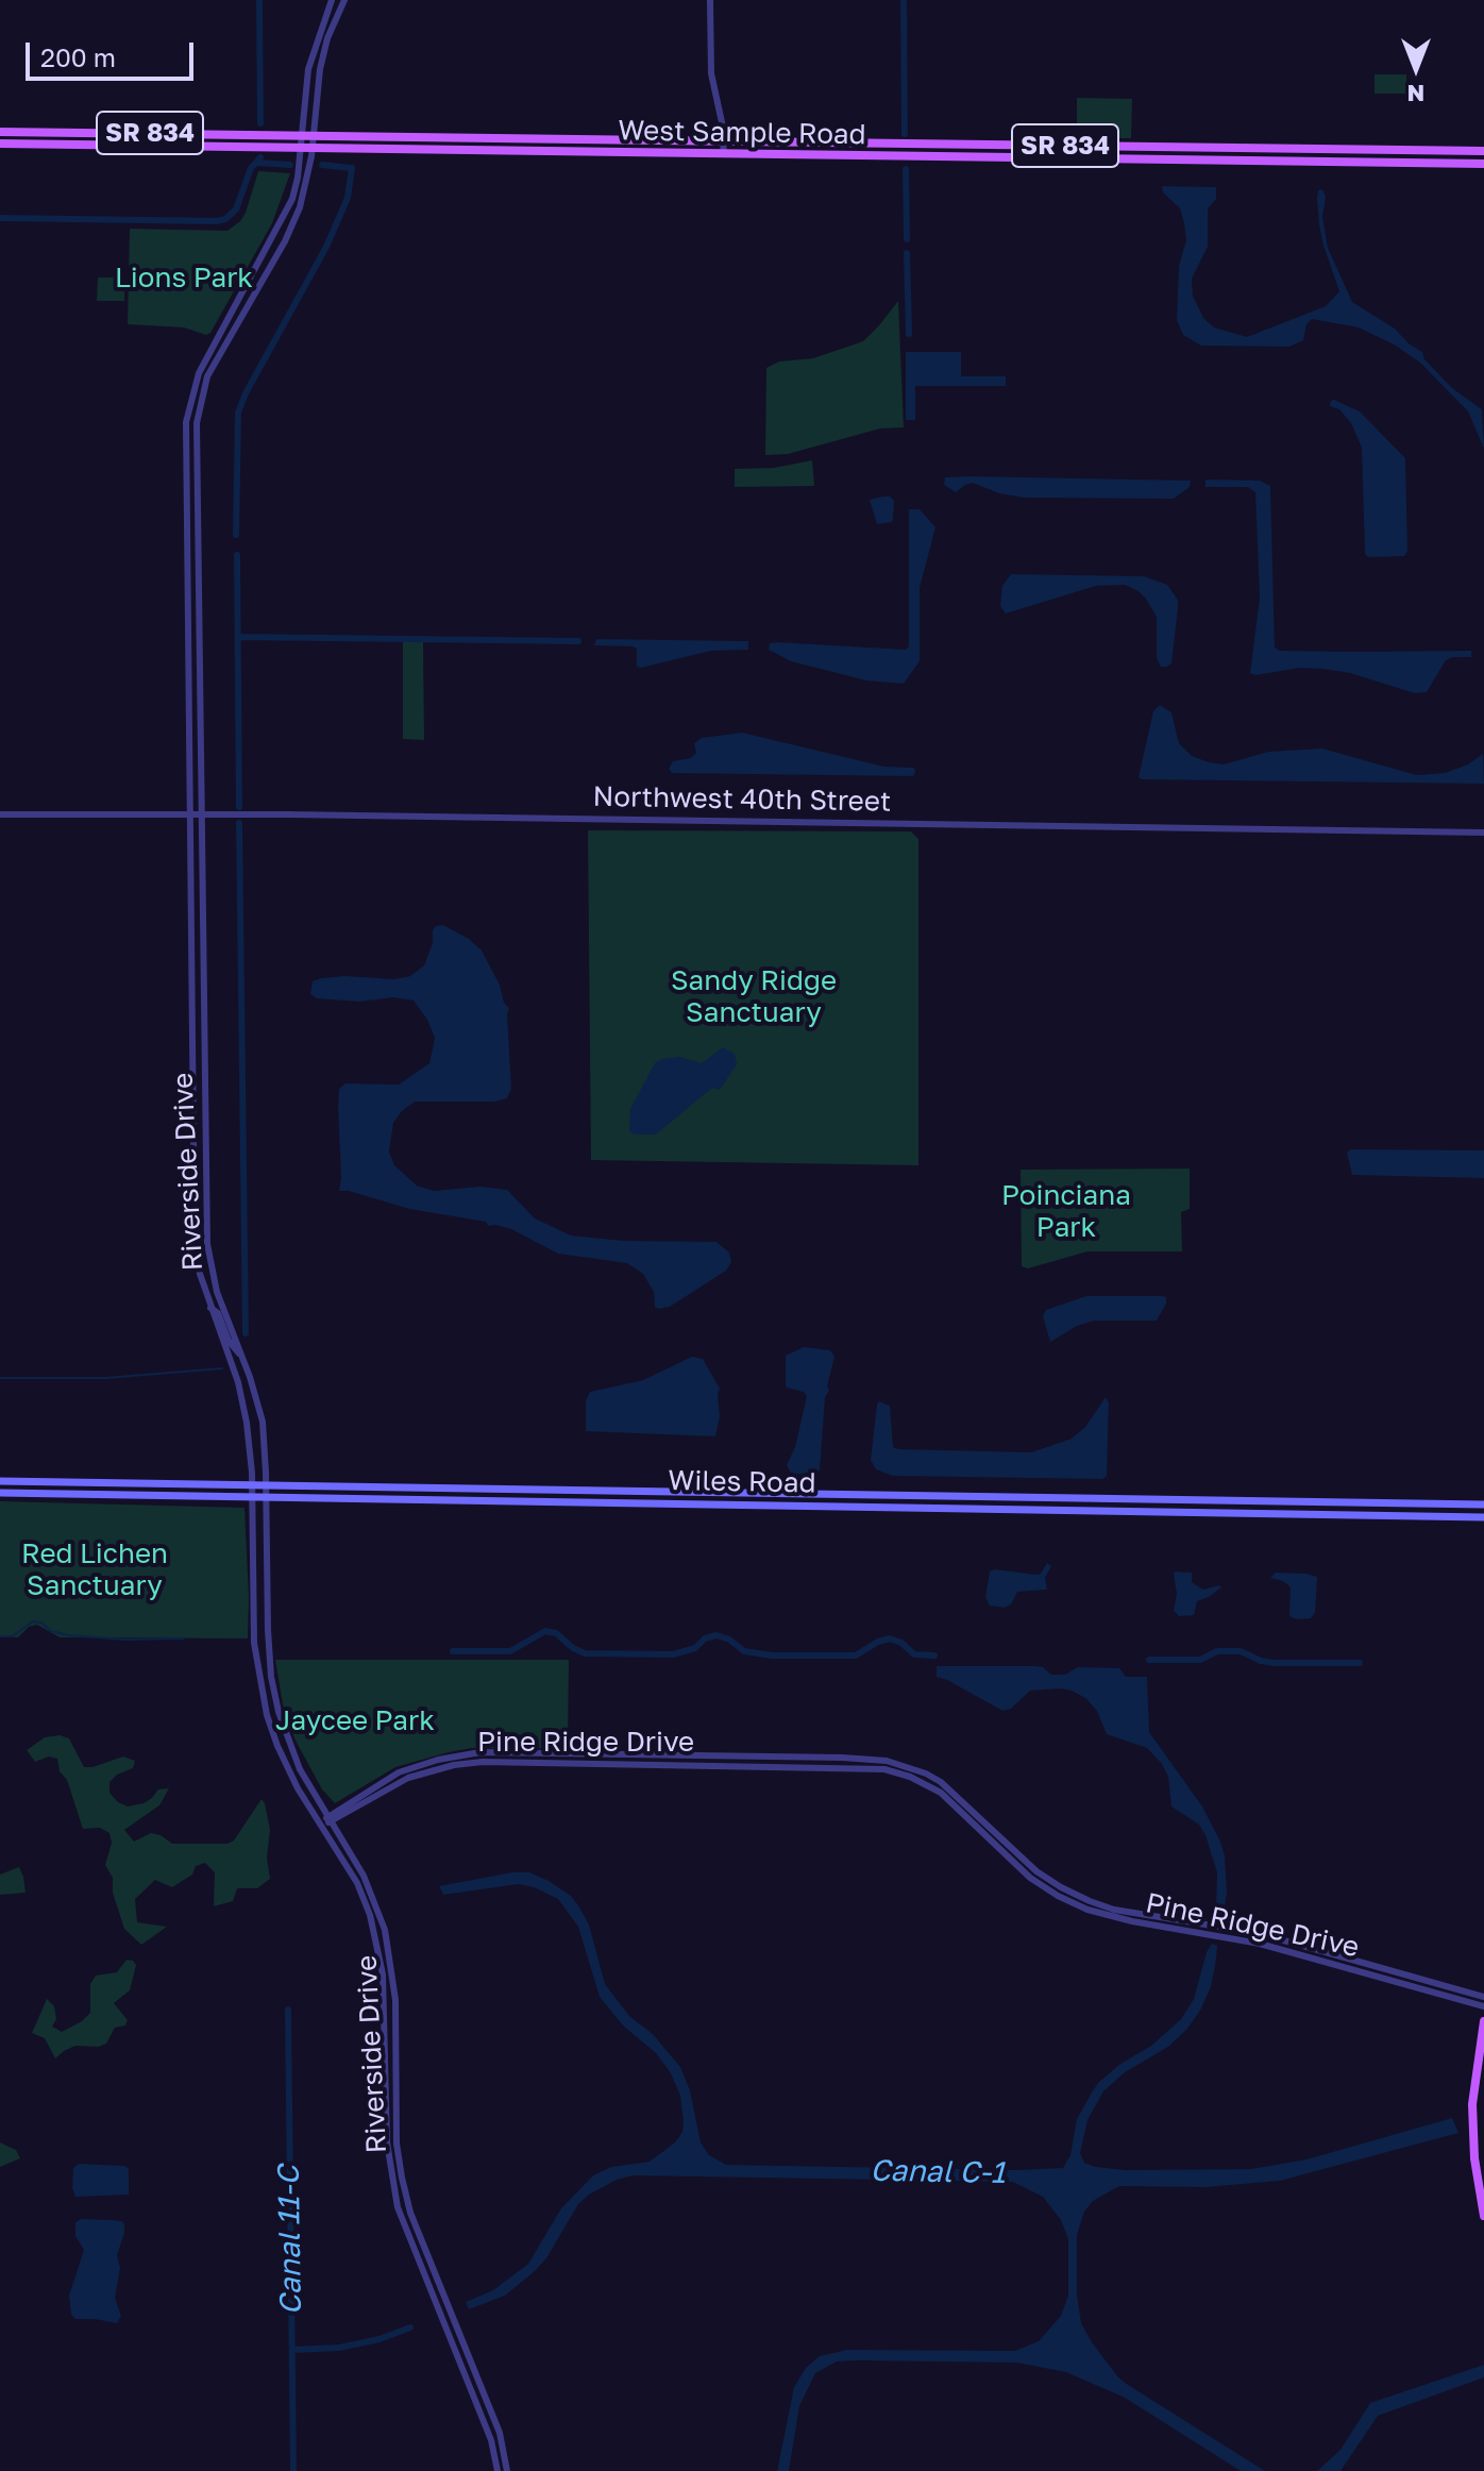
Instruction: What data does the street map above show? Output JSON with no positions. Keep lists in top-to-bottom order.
{
  "streets": {
    "main road": ["SR 834", "West Sample Road", "Wiles Road"],
    "street": ["Northwest 40th Street", "Riverside Drive", "Pine Ridge Drive"]
  },
  "crossings": [
    ["West Sample Road", "Riverside Drive"],
    ["Northwest 40th Street", "Riverside Drive"],
    ["Riverside Drive", "Wiles Road"],
    ["Riverside Drive", "Pine Ridge Drive"]
  ],
  "water": ["Canal C-1", "Canal 11-C"],
  "parks": [
    "Lions Park",
    "Sandy Ridge Sanctuary",
    "Poinciana Park",
    "Red Lichen Sanctuary",
    "Jaycee Park"
  ],
  "scale_bar": "200 m",
  "north": "bottom"
}
